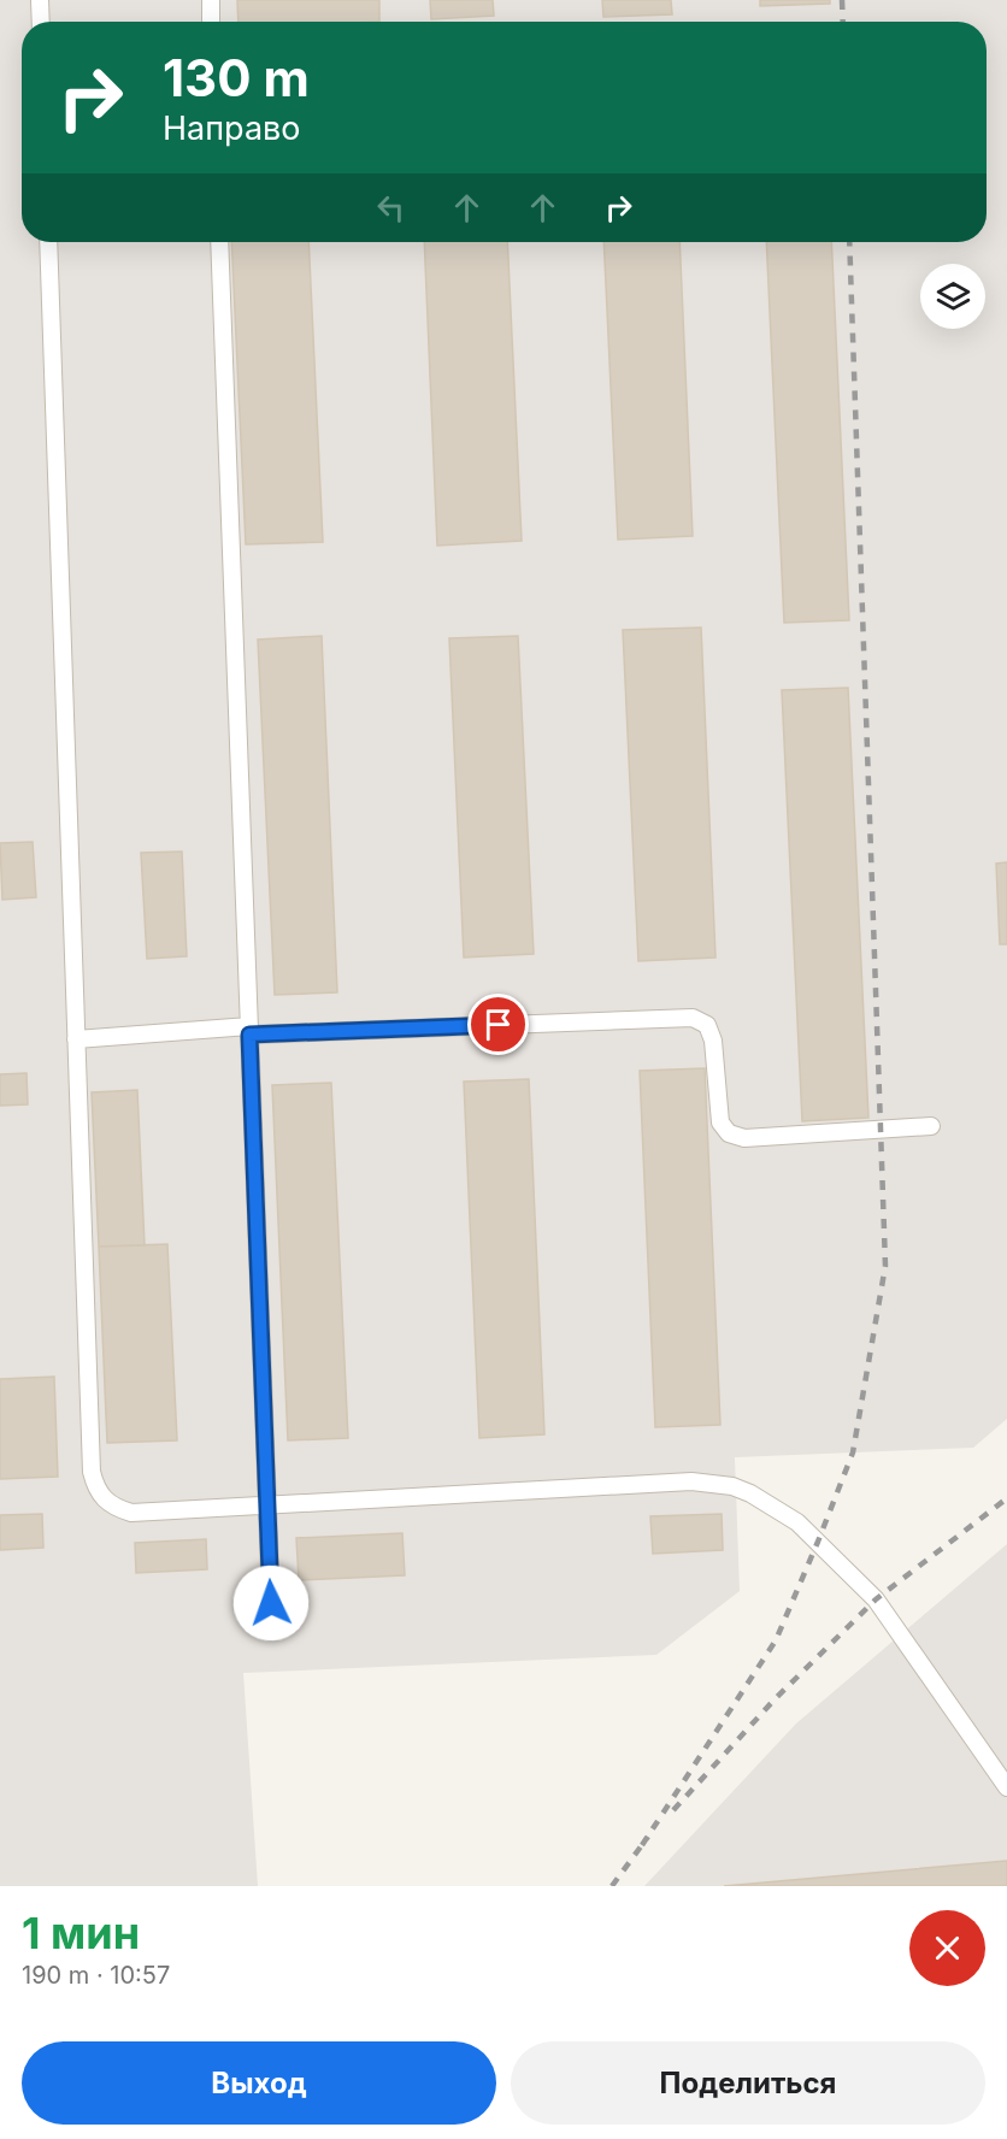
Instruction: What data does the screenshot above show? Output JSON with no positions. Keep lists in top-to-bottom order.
{
  "page": {
    "turn": ["130 m", "Направо"],
    "heading": ["1 мин", "190 m · 10:57"],
    "buttons": ["Выход", "Поделиться"]
  }
}
